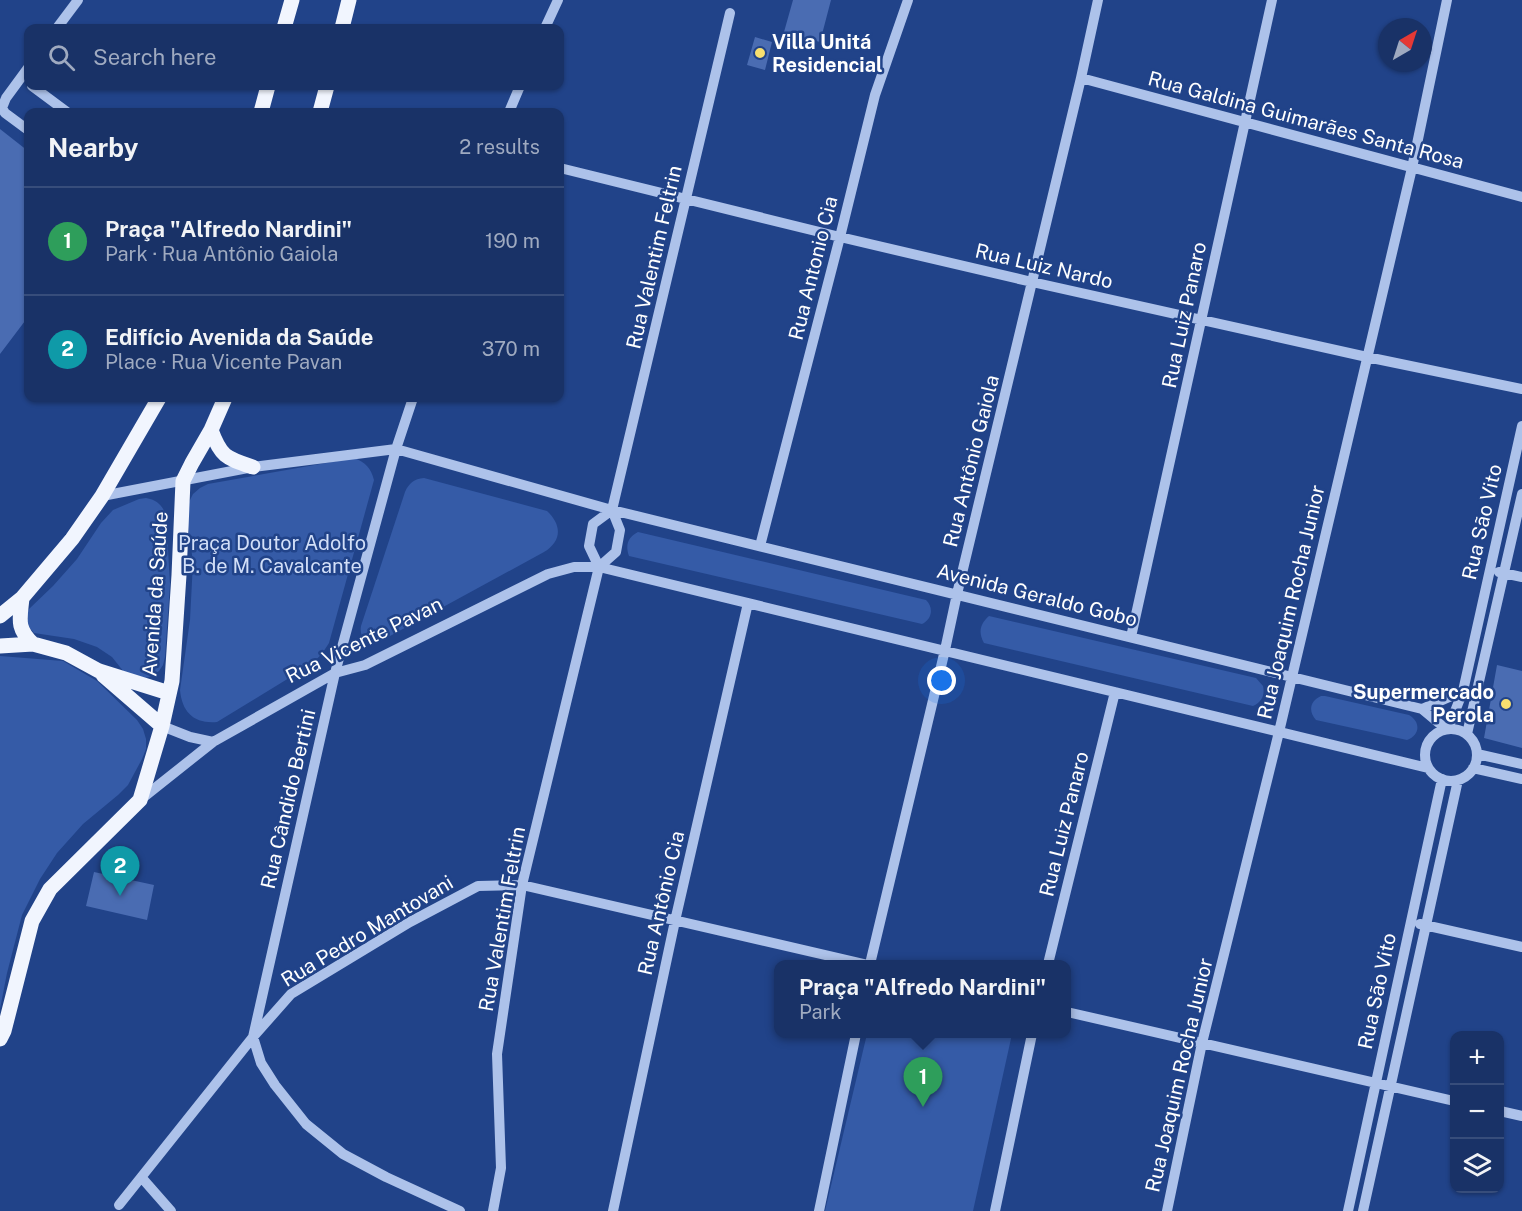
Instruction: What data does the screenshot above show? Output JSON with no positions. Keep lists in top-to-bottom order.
{
  "streets": {
    "main road": ["Avenida da Saúde"],
    "street": [
      "Rua Galdina Guimarães Santa Rosa",
      "Rua Valentim Feltrin",
      "Rua Luiz Nardo",
      "Rua Antonio Cia",
      "Rua Luiz Panaro",
      "Rua Antônio Gaiola",
      "Rua São Vito",
      "Avenida Geraldo Gobo",
      "Rua Joaquim Rocha Junior",
      "Rua Vicente Pavan",
      "Rua Cândido Bertini",
      "Rua Antônio Cia",
      "Rua Pedro Mantovani"
    ]
  },
  "crossings": [
    ["Rua Galdina Guimarães Santa Rosa", "Rua Luiz Panaro"],
    ["Rua Galdina Guimarães Santa Rosa", "Rua Antônio Gaiola"],
    ["Rua Galdina Guimarães Santa Rosa", "Rua Joaquim Rocha Junior"],
    ["Rua Valentim Feltrin", "Rua Luiz Nardo"],
    ["Rua Valentim Feltrin", "Avenida Geraldo Gobo"],
    ["Rua Valentim Feltrin", "Rua Vicente Pavan"],
    ["Rua Valentim Feltrin", "Rua Pedro Mantovani"],
    ["Rua Luiz Nardo", "Rua Antonio Cia"],
    ["Rua Luiz Nardo", "Rua Luiz Panaro"],
    ["Rua Luiz Nardo", "Rua Antônio Gaiola"],
    ["Rua Luiz Nardo", "Rua Joaquim Rocha Junior"],
    ["Rua Antonio Cia", "Avenida Geraldo Gobo"],
    ["Rua Luiz Panaro", "Avenida Geraldo Gobo"],
    ["Rua Antônio Gaiola", "Avenida Geraldo Gobo"],
    ["Rua São Vito", "Avenida Geraldo Gobo"],
    ["Avenida da Saúde", "Rua Vicente Pavan"],
    ["Avenida Geraldo Gobo", "Rua Joaquim Rocha Junior"],
    ["Avenida Geraldo Gobo", "Rua Cândido Bertini"],
    ["Rua Vicente Pavan", "Rua Cândido Bertini"],
    ["Rua Cândido Bertini", "Rua Pedro Mantovani"],
    ["Rua Antônio Cia", "Rua Pedro Mantovani"]
  ],
  "parks": ["Praça Doutor Adolfo B. de M. Cavalcante"],
  "places": ["Villa Unitá Residencial", "Supermercado Perola"],
  "north": "top right",
  "page": {
    "search": "Search here",
    "heading": ["Nearby", "2 results"],
    "list": [
      {
        "mark": "1",
        "name": "Praça \"Alfredo Nardini\"",
        "note": "Park · Rua Antônio Gaiola",
        "value": "190 m"
      },
      {
        "mark": "2",
        "name": "Edifício Avenida da Saúde",
        "note": "Place · Rua Vicente Pavan",
        "value": "370 m"
      }
    ],
    "pins": ["2", "1"],
    "popup": ["Praça \"Alfredo Nardini\"", "Park"],
    "map_buttons": ["+", "−"]
  }
}
